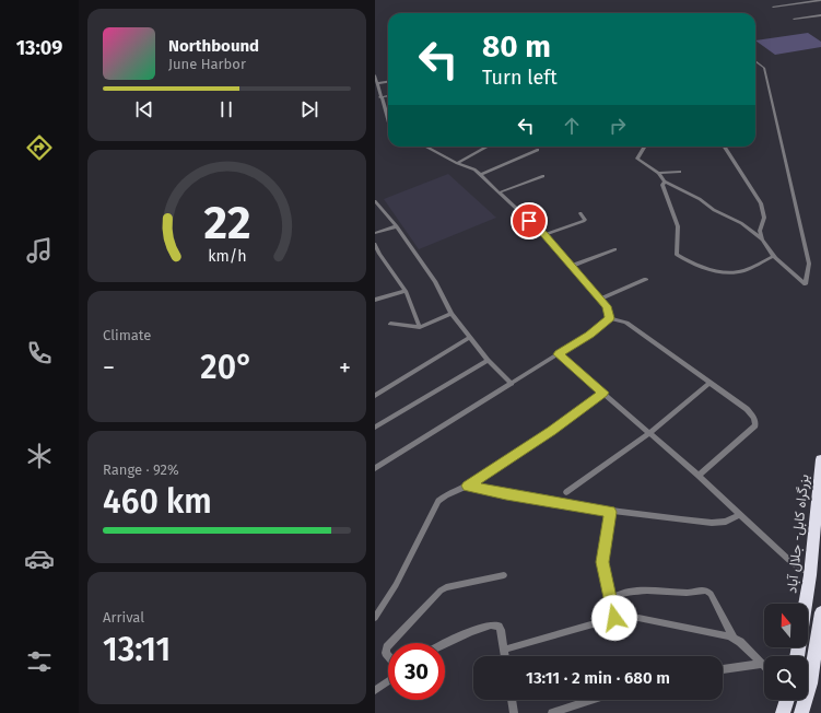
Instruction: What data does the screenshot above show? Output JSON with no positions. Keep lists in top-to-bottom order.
{
  "streets": {
    "highway": ["بزرگراه کابل- جلال آباد"]
  },
  "north": "top",
  "page": {
    "tabs": "13:09",
    "turn": ["80 m", "Turn left"],
    "song": ["Northbound", "June Harbor"],
    "tile": [
      "Climate",
      ["Range · 92%", "460 km"],
      ["Arrival", "13:11"]
    ],
    "heat": ["−", "20°", "+"],
    "limit": "30",
    "trip": "13:11 · 2 min · 680 m",
    "gauge": ["22", "km/h"]
  }
}
